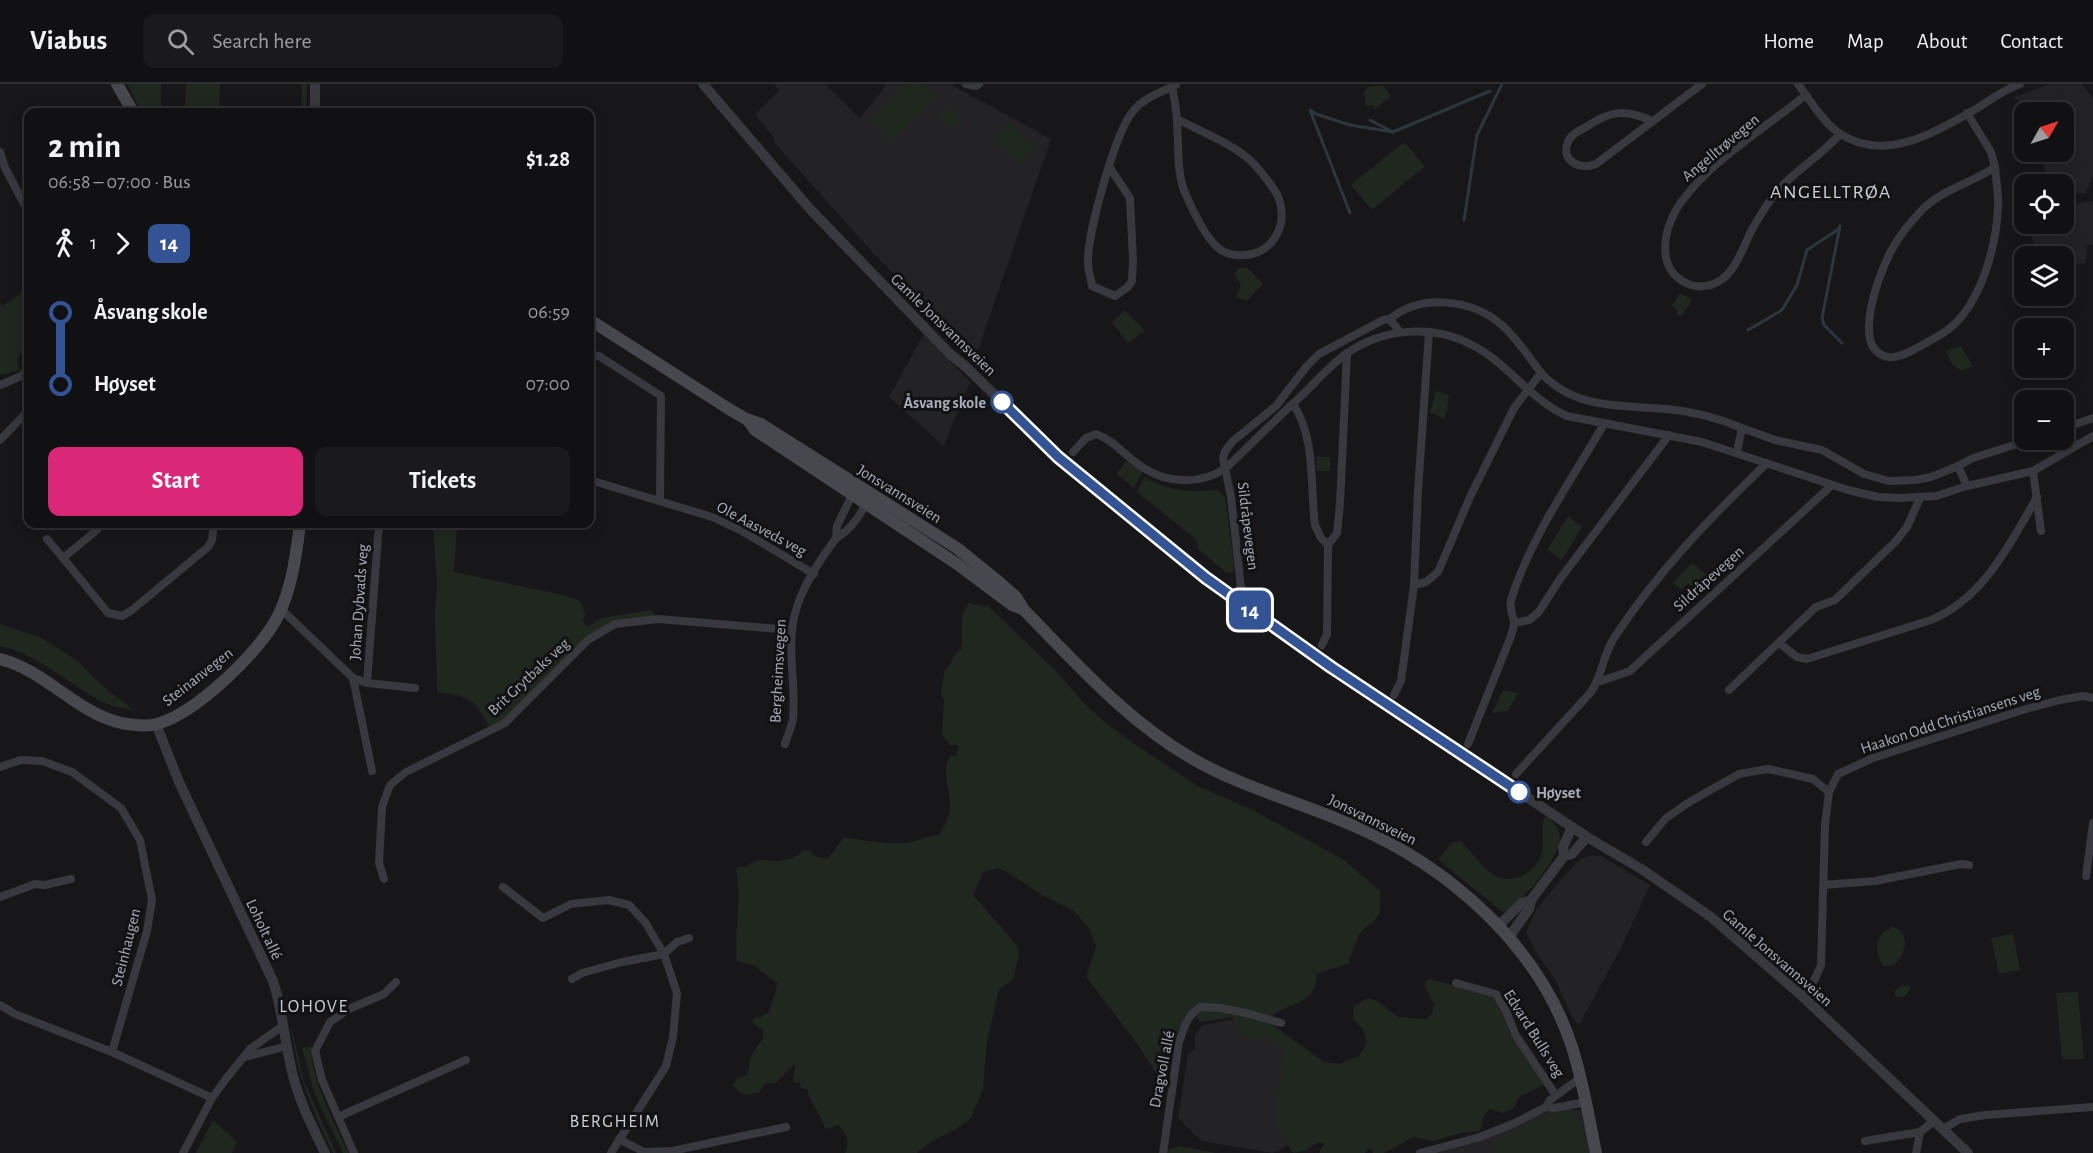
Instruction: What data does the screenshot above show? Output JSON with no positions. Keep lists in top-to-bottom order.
{
  "streets": {
    "main road": ["Jonsvannsveien", "Steinanvegen"],
    "street": [
      "Angelltrøvegen",
      "Gamle Jonsvannsveien",
      "Sildråpevegen",
      "Ole Aasveds veg",
      "Johan Dybvads veg",
      "Bergheimsvegen",
      "Brit Grytbaks veg",
      "Haakon Odd Christiansens veg",
      "Loholt allé",
      "Steinhaugen",
      "Edvard Bulls veg",
      "Dragvoll allé"
    ]
  },
  "crossings": [
    ["Jonsvannsveien", "Bergheimsvegen"],
    ["Jonsvannsveien", "Edvard Bulls veg"],
    ["Ole Aasveds veg", "Bergheimsvegen"],
    ["Johan Dybvads veg", "Steinanvegen"],
    ["Bergheimsvegen", "Brit Grytbaks veg"],
    ["Steinanvegen", "Loholt allé"]
  ],
  "districts": ["ANGELLTRØA", "LOHOVE", "BERGHEIM"],
  "places": ["Åsvang skole", "Høyset"],
  "lines": ["bus line 14"],
  "north": "top right",
  "page": {
    "header": "Viabus",
    "search": "Search here",
    "nav": [
      "Home",
      "Map",
      "About",
      "Contact"
    ],
    "on_map": "14",
    "map_buttons": ["+", "−"],
    "heading": ["2 min", "06:58 – 07:00 · Bus", "$1.28"],
    "legs": ["1", "14"],
    "list": [
      {
        "name": "Åsvang skole",
        "value": "06:59"
      },
      {
        "name": "Høyset",
        "value": "07:00"
      }
    ],
    "buttons": ["Start", "Tickets"]
  }
}
